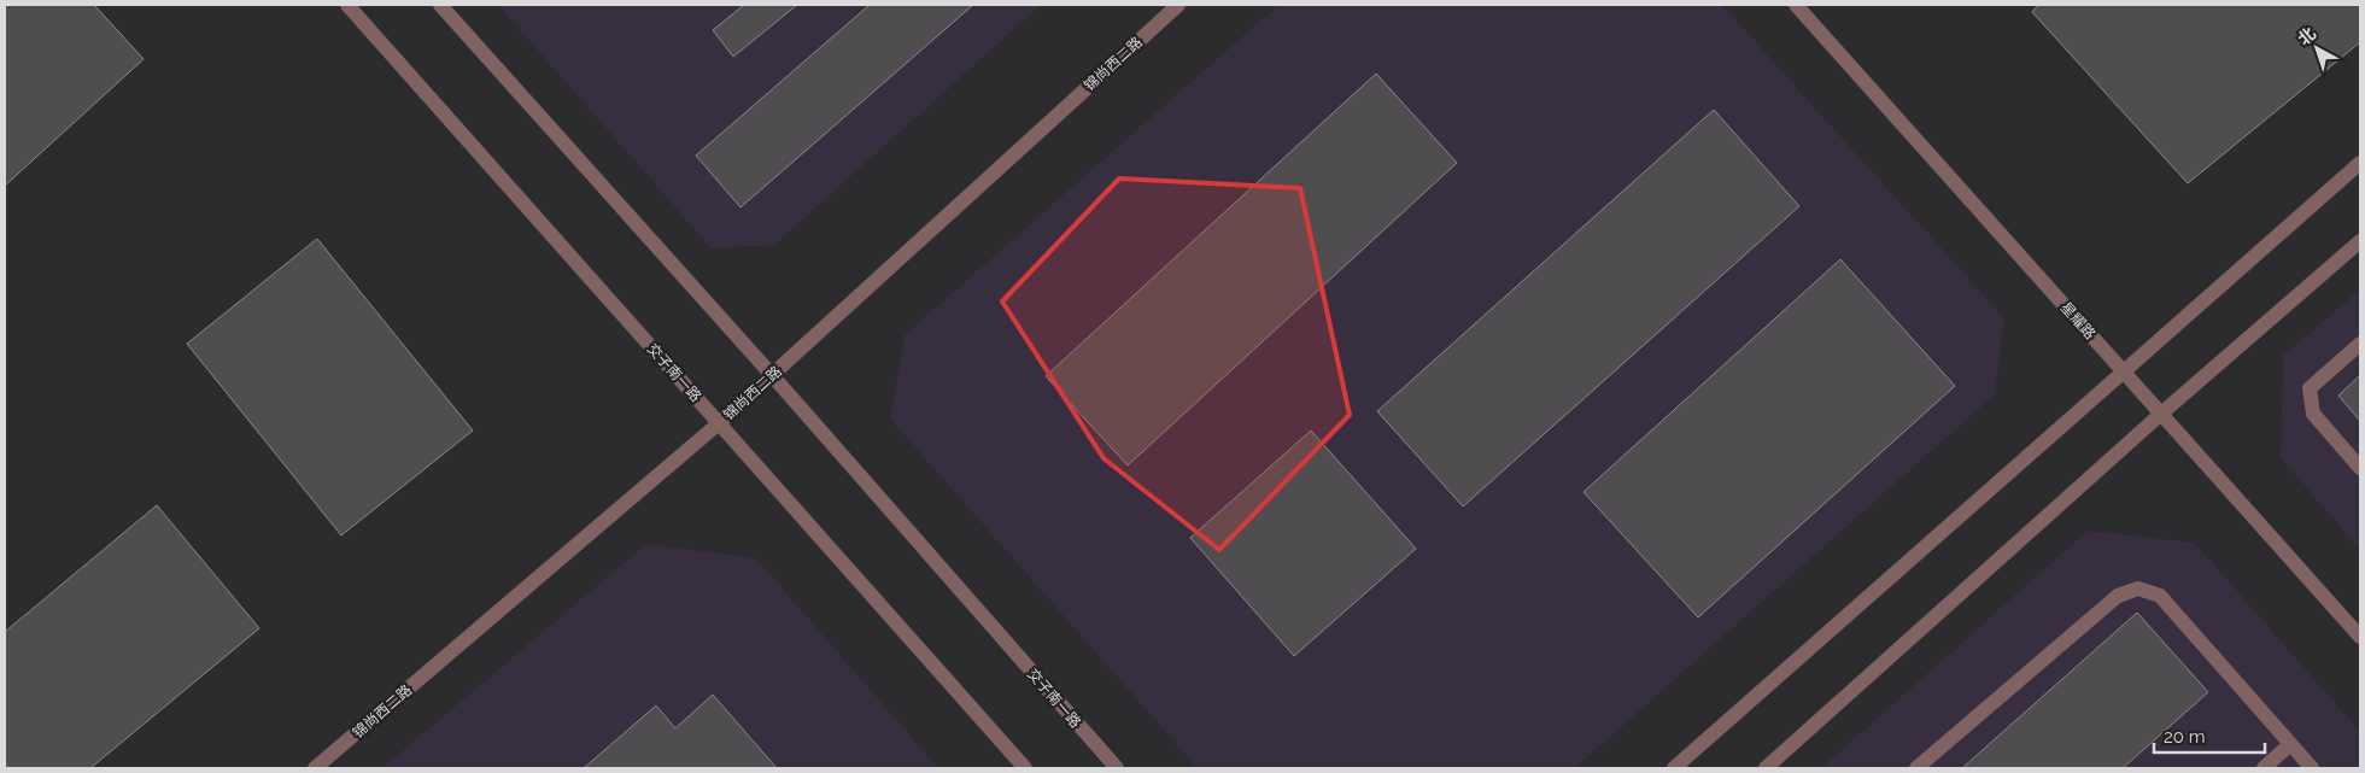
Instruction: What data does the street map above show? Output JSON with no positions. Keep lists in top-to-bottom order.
{
  "streets": {
    "street": ["锦尚西二路", "星耀路", "交子南一路"]
  },
  "crossings": [
    ["锦尚西二路", "交子南一路"]
  ],
  "scale_bar": "20 m",
  "north": "top left"
}
